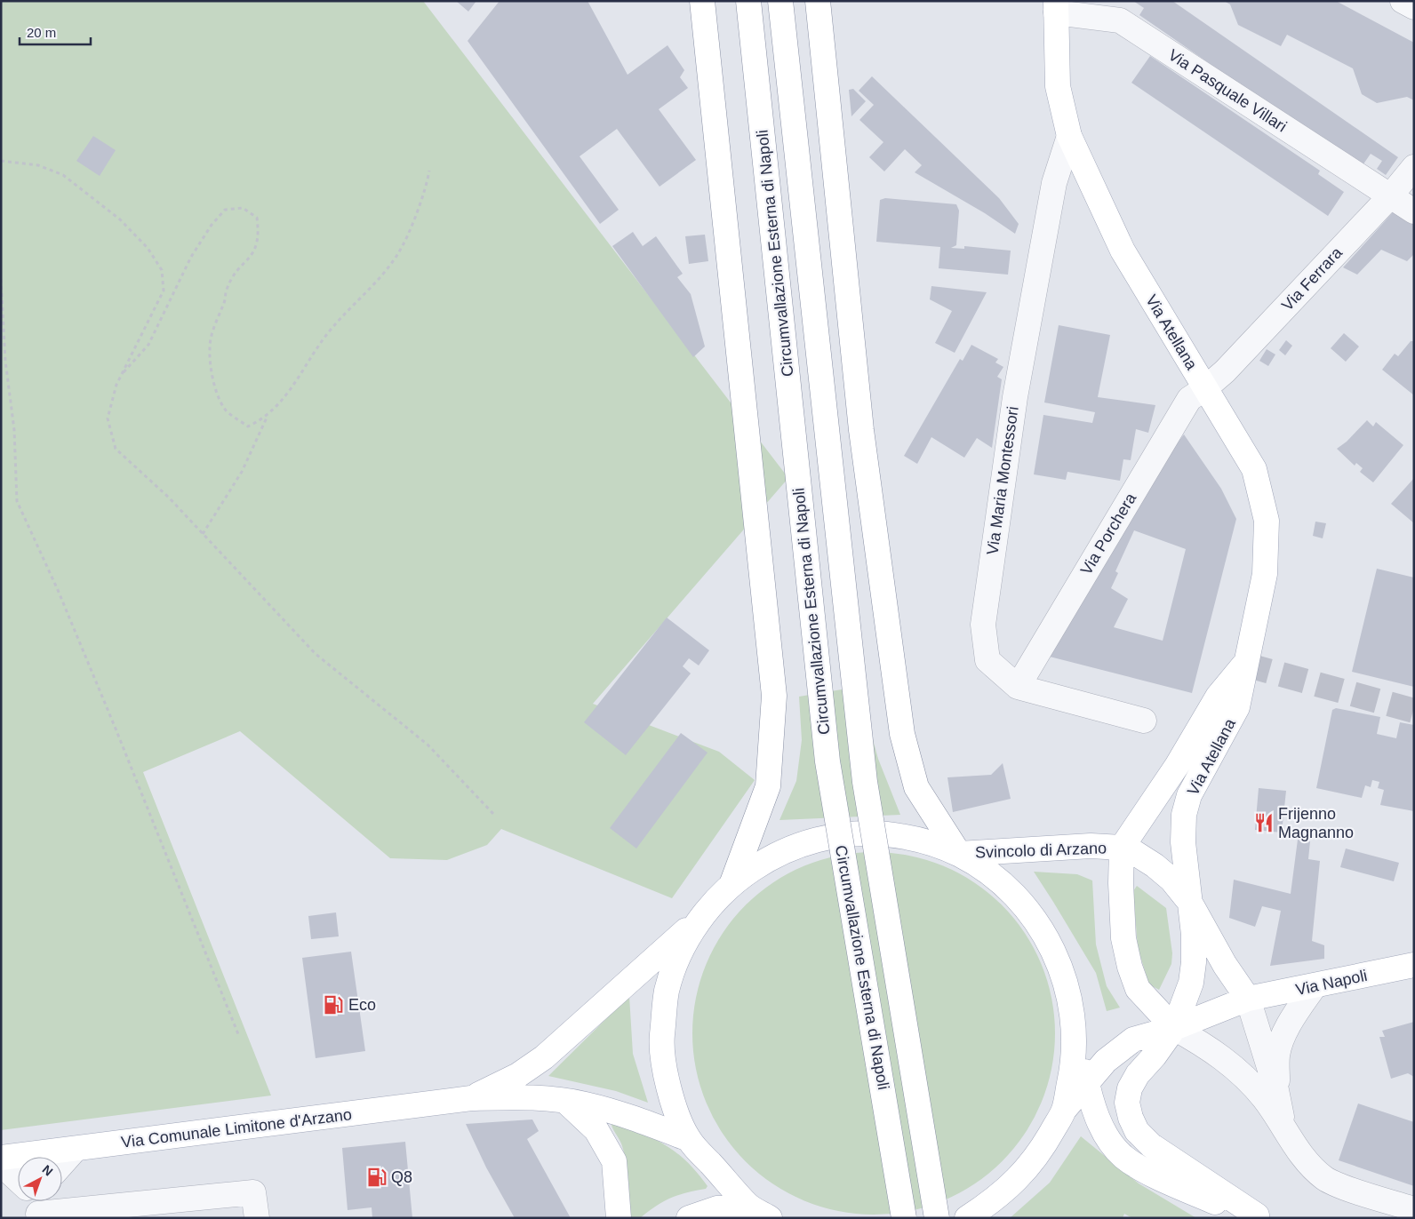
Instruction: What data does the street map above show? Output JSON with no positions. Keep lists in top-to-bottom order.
{
  "streets": {
    "main road": [
      "Circumvallazione Esterna di Napoli",
      "Via Atellana",
      "Svincolo di Arzano",
      "Via Napoli",
      "Via Comunale Limitone d'Arzano"
    ],
    "street": [
      "Via Pasquale Villari",
      "Via Ferrara",
      "Via Maria Montessori",
      "Via Porchera"
    ]
  },
  "crossings": [
    ["Via Pasquale Villari", "Via Ferrara"],
    ["Via Pasquale Villari", "Via Atellana"],
    ["Via Ferrara", "Via Atellana"],
    ["Via Ferrara", "Via Porchera"],
    ["Via Atellana", "Via Maria Montessori"],
    ["Via Atellana", "Via Porchera"],
    ["Via Atellana", "Svincolo di Arzano"],
    ["Via Atellana", "Via Napoli"],
    ["Via Maria Montessori", "Via Porchera"]
  ],
  "places": {
    "restaurant": ["Frijenno Magnanno"],
    "fuel station": ["Eco", "Q8"]
  },
  "scale_bar": "20 m",
  "north": "top right"
}
